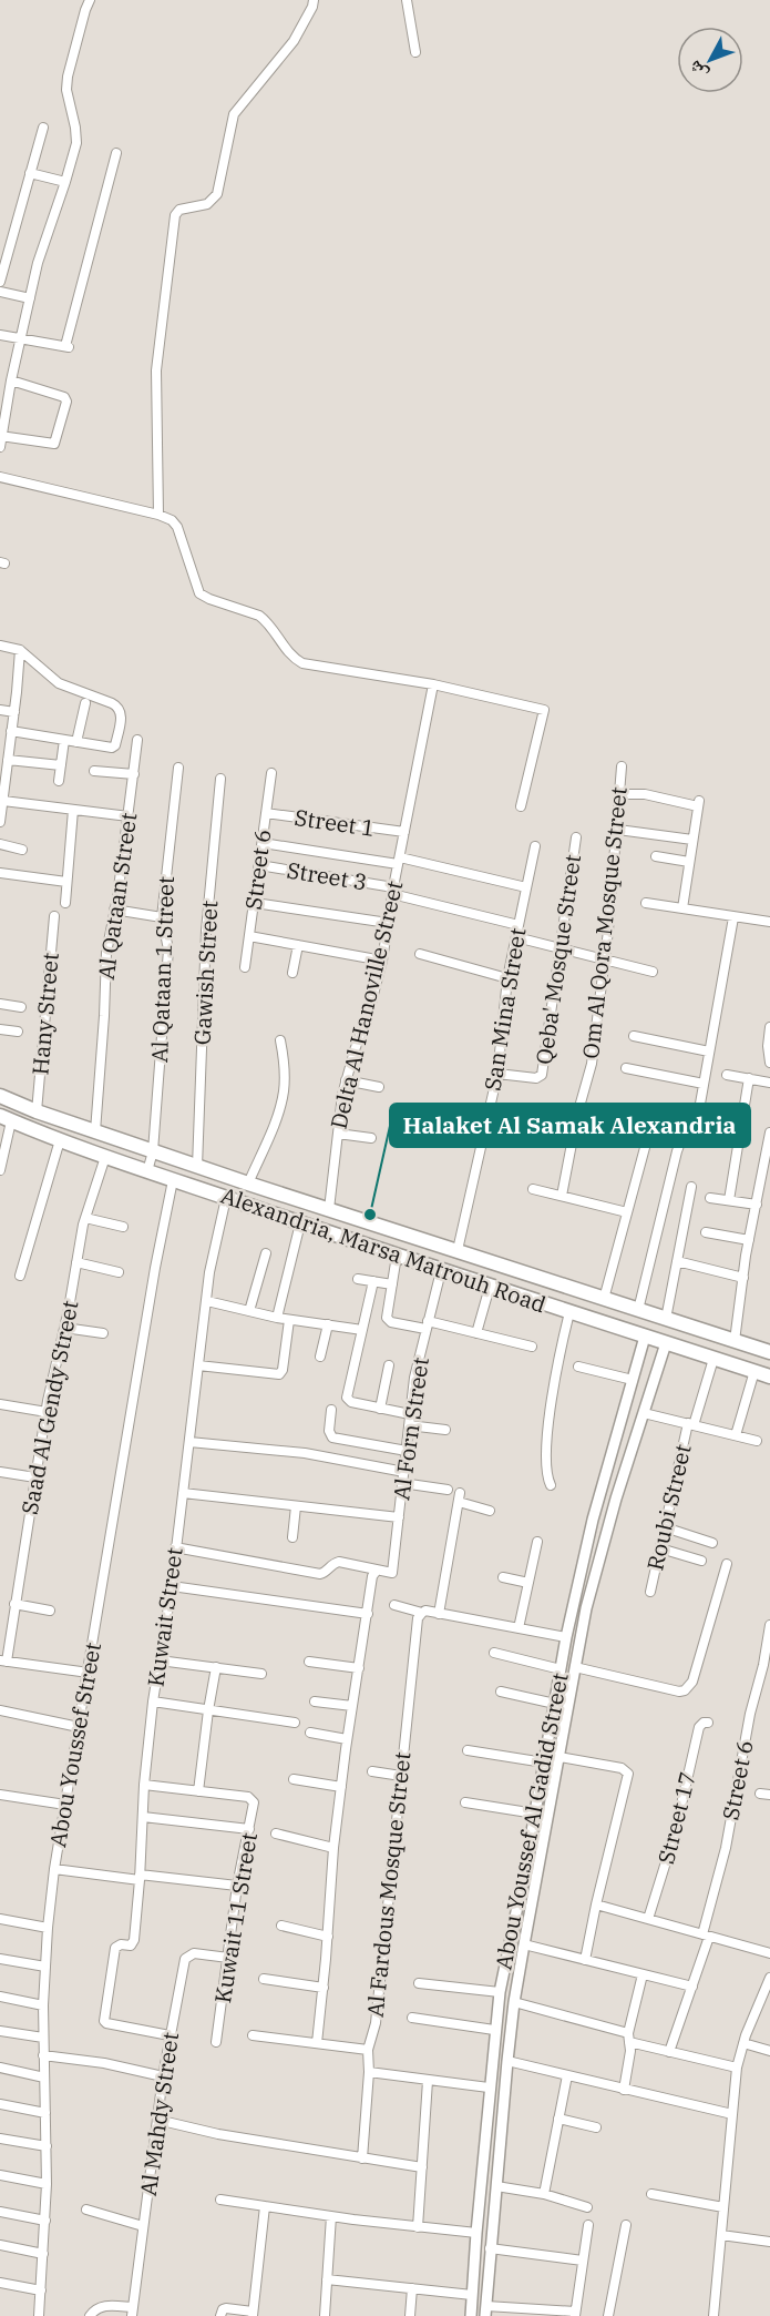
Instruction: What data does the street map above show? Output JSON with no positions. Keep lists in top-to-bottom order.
{
  "streets": {
    "main road": ["Alexandria, Marsa Matrouh Road"],
    "street": [
      "Street 1",
      "Street 6",
      "Street 3",
      "Al Qataan Street",
      "Om Al Qora Mosque Street",
      "Qeba' Mosque Street",
      "Al Qataan 1 Street",
      "Gawish Street",
      "Delta Al Hanoville Street",
      "San Mina Street",
      "Hany Street",
      "Saad Al Gendy Street",
      "Al Forn Street",
      "Roubi Street",
      "Kuwait Street",
      "Abou Youssef Street",
      "Street 17",
      "Abou Youssef Al Gadid Street",
      "Al Fardous Mosque Street",
      "Kuwait 11 Street",
      "Al Mahdy Street"
    ]
  },
  "crossings": [
    ["Street 1", "Street 6"],
    ["Street 1", "Delta Al Hanoville Street"],
    ["Street 1", "San Mina Street"],
    ["Street 6", "Street 3"],
    ["Street 3", "Delta Al Hanoville Street"],
    ["Street 3", "San Mina Street"],
    ["Al Qataan Street", "Alexandria, Marsa Matrouh Road"],
    ["Qeba' Mosque Street", "San Mina Street"],
    ["Al Qataan 1 Street", "Alexandria, Marsa Matrouh Road"],
    ["Gawish Street", "Alexandria, Marsa Matrouh Road"],
    ["Delta Al Hanoville Street", "Alexandria, Marsa Matrouh Road"],
    ["San Mina Street", "Alexandria, Marsa Matrouh Road"],
    ["Hany Street", "Alexandria, Marsa Matrouh Road"],
    ["Alexandria, Marsa Matrouh Road", "Saad Al Gendy Street"],
    ["Alexandria, Marsa Matrouh Road", "Al Forn Street"],
    ["Alexandria, Marsa Matrouh Road", "Roubi Street"],
    ["Alexandria, Marsa Matrouh Road", "Kuwait Street"],
    ["Alexandria, Marsa Matrouh Road", "Abou Youssef Street"],
    ["Alexandria, Marsa Matrouh Road", "Abou Youssef Al Gadid Street"],
    ["Kuwait Street", "Al Mahdy Street"],
    ["Kuwait 11 Street", "Al Mahdy Street"]
  ],
  "places": ["Halaket Al Samak Alexandria"],
  "north": "bottom left"
}
